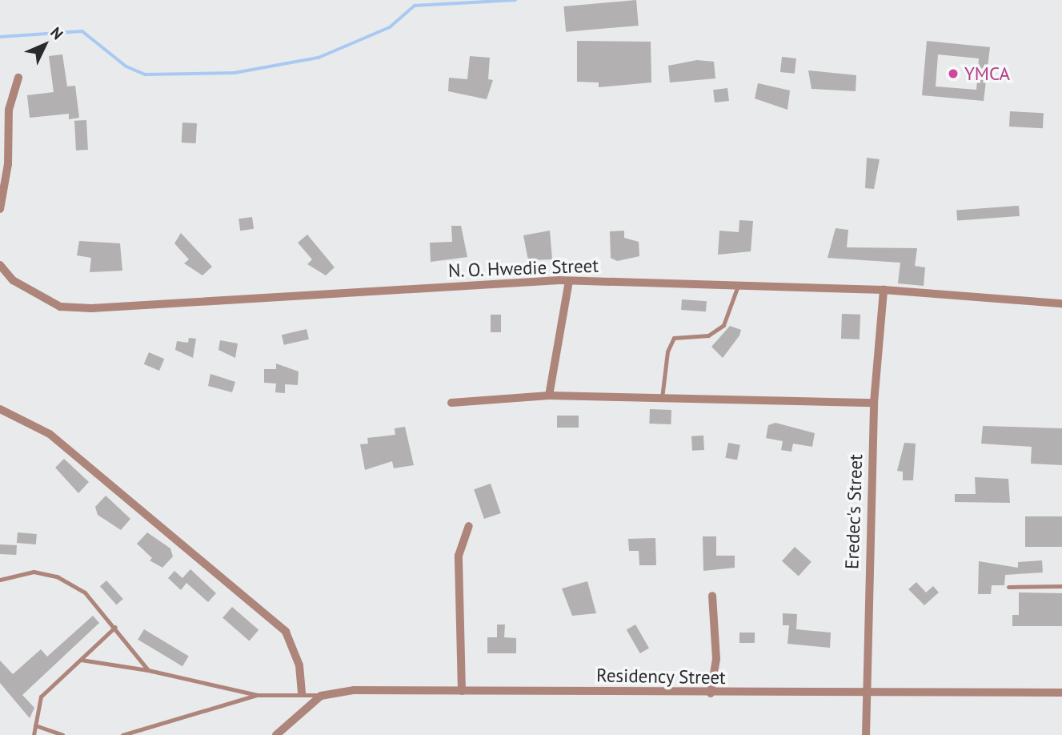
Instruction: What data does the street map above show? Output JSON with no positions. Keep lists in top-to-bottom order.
{
  "streets": {
    "street": ["N. O. Hwedie Street", "Eredec's Street", "Residency Street"]
  },
  "crossings": [
    ["N. O. Hwedie Street", "Eredec's Street"],
    ["Eredec's Street", "Residency Street"]
  ],
  "places": ["YMCA"],
  "north": "top right"
}
